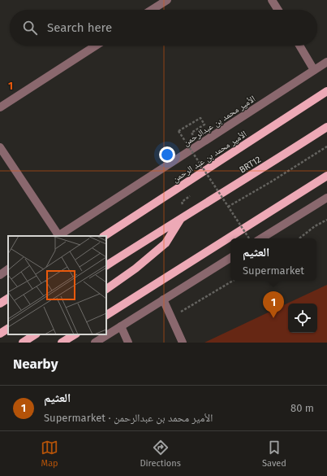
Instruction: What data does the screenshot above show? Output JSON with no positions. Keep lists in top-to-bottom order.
{
  "streets": {
    "main road": ["الأمير محمد بن عبد الرحمن", "BRT12"],
    "street": ["الأمير محمد بن عبدالرحمن"]
  },
  "page": {
    "search": "Search here",
    "popup": ["العثيم", "Supermarket"],
    "pins": "1",
    "heading": "Nearby",
    "list": [
      {
        "mark": "1",
        "name": "العثيم",
        "note": "Supermarket · الأمير محمد بن عبدالرحمن",
        "value": "80 m"
      }
    ],
    "nav": ["Map", "Directions", "Saved"]
  },
  "grid": {
    "rows": ["1"]
  }
}
